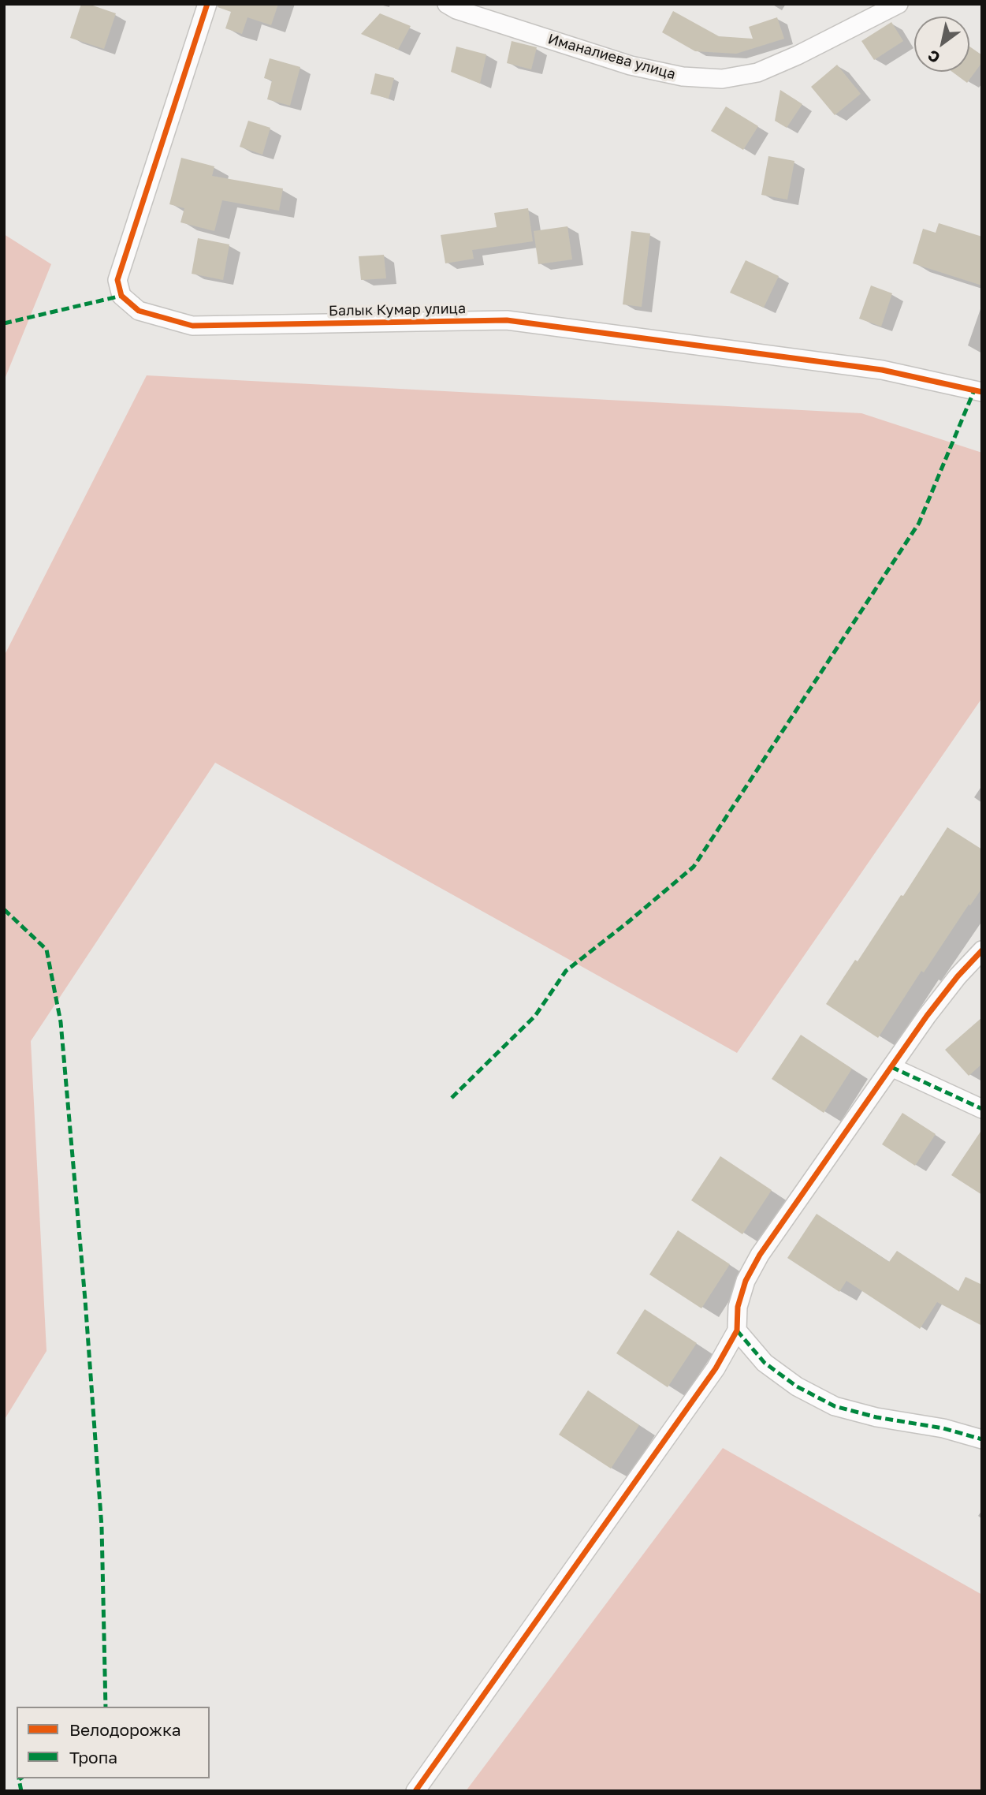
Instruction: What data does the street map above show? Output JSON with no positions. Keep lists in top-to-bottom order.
{
  "streets": {
    "street": ["Иманалиева улица", "Балык Кумар улица"]
  },
  "legend": ["Велодорожка", "Тропа"],
  "north": "bottom left"
}
